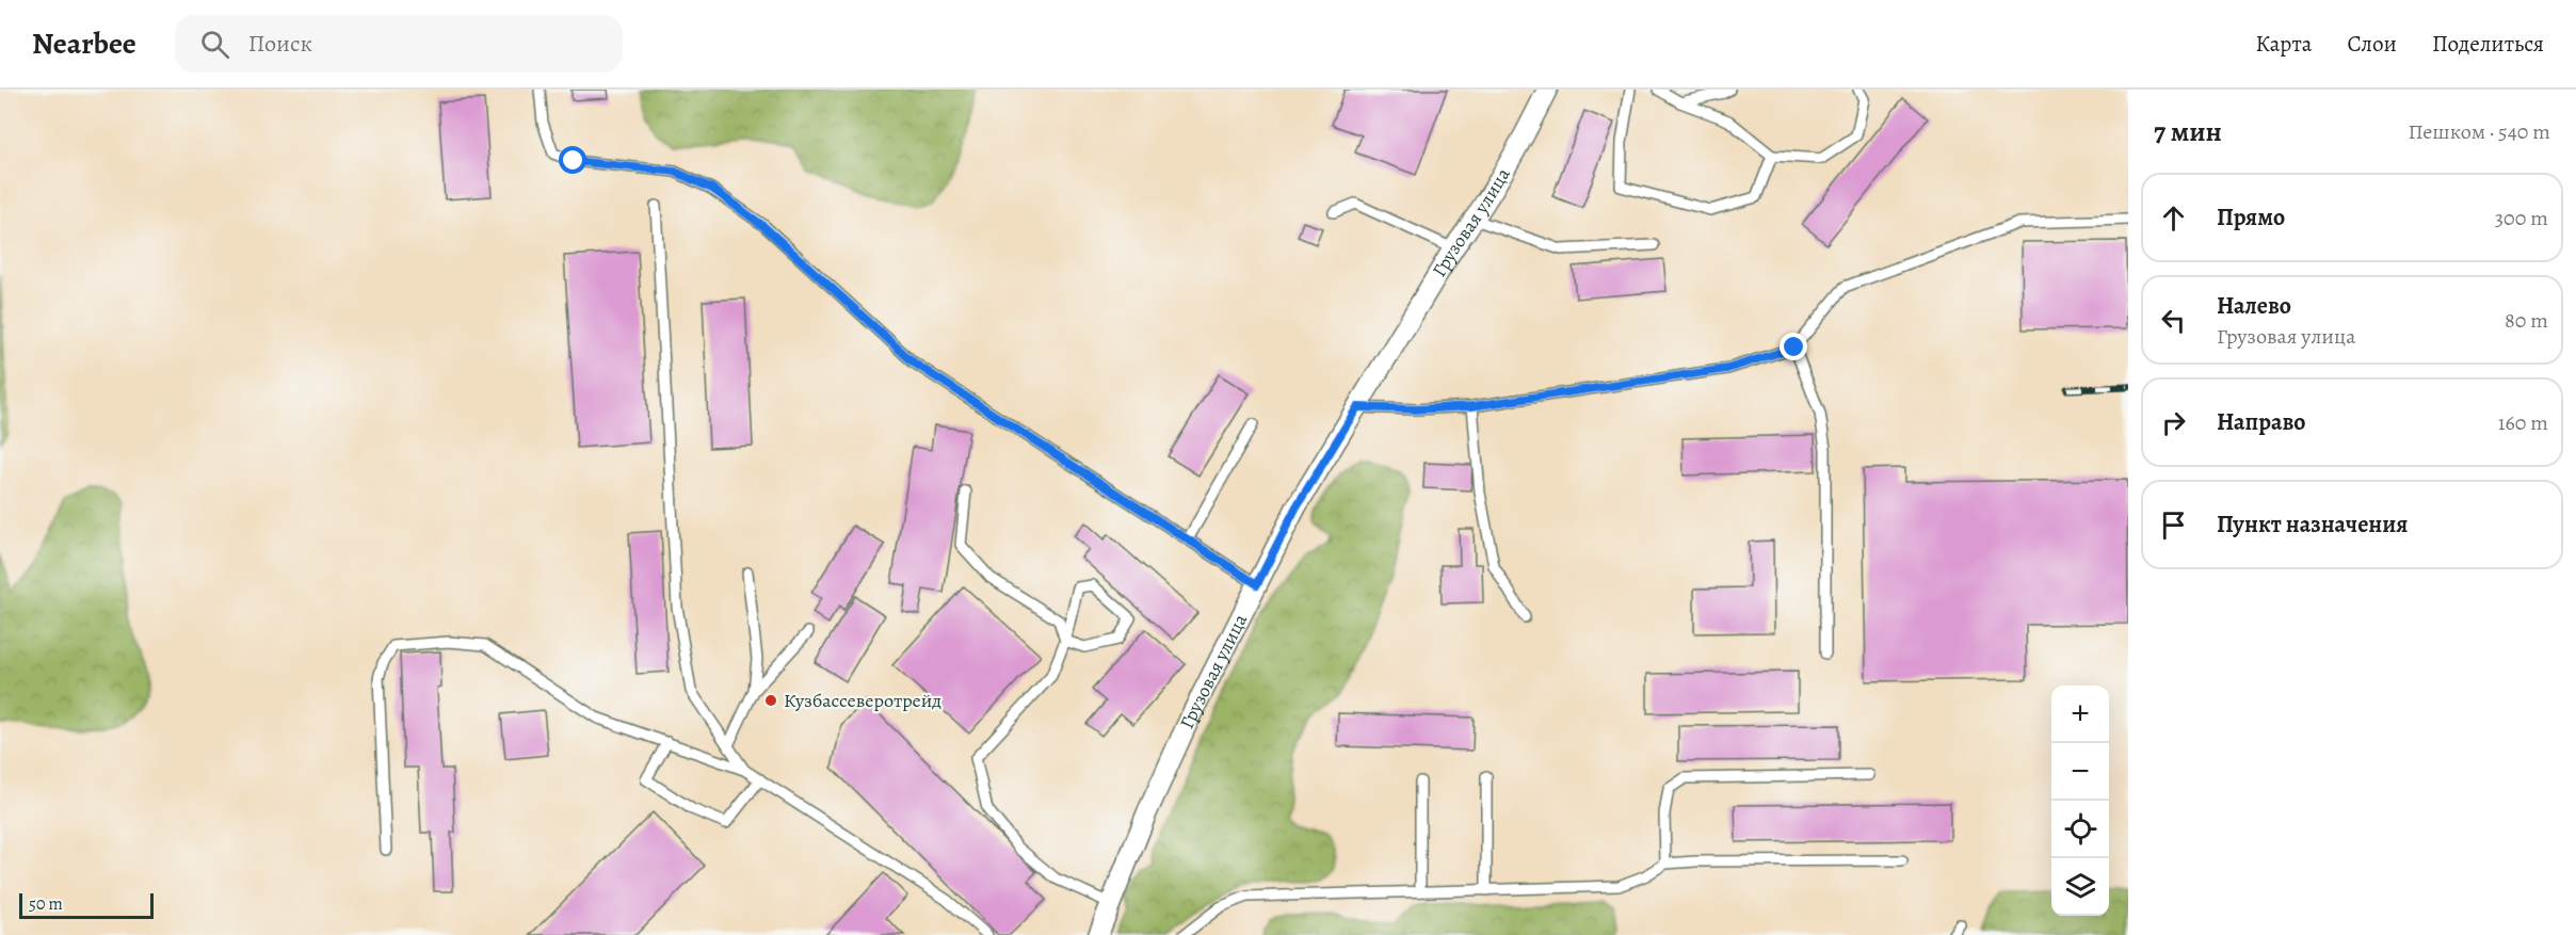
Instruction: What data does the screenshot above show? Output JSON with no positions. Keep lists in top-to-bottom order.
{
  "streets": {
    "street": ["Грузовая улица"]
  },
  "places": ["Кузбассеверотрейд"],
  "scale_bar": "50 m",
  "page": {
    "header": "Nearbee",
    "search": "Поиск",
    "nav": ["Карта", "Слои", "Поделиться"],
    "heading": ["7 мин", "Пешком · 540 m"],
    "list": [
      ["Прямо", "300 m"],
      ["Налево", "Грузовая улица", "80 m"],
      ["Направо", "160 m"],
      "Пункт назначения"
    ],
    "map_buttons": ["+", "−"],
    "scale": "50 m"
  }
}
